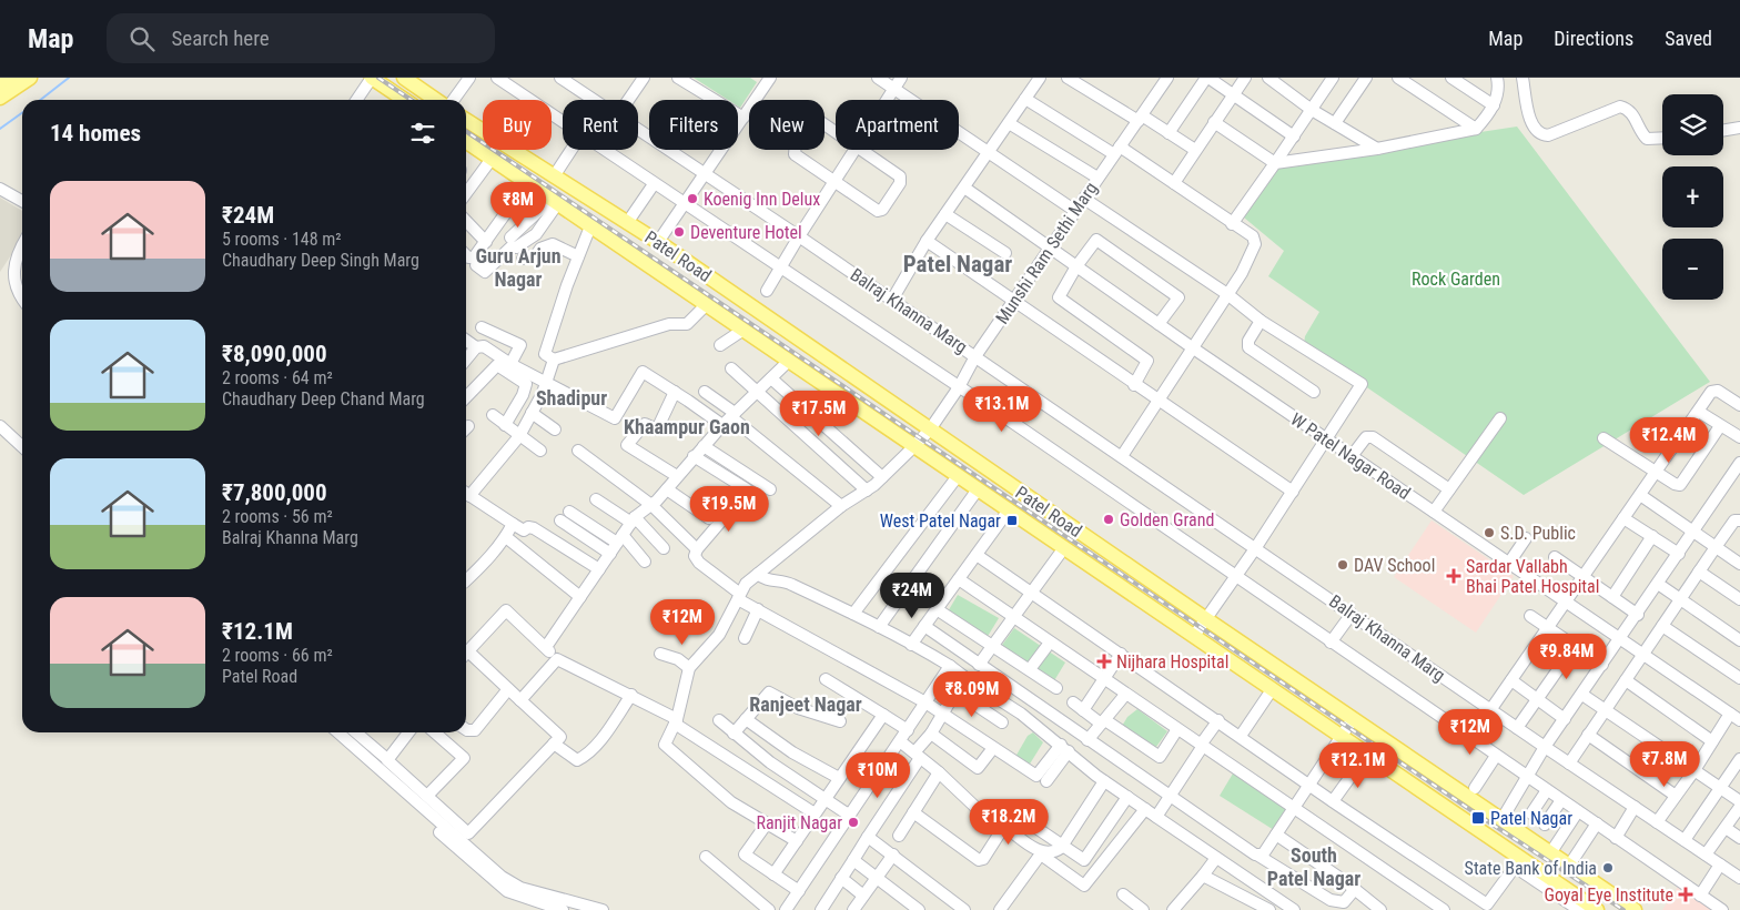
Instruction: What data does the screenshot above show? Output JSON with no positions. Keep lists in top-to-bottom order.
{
  "streets": {
    "main road": ["Patel Road"],
    "street": ["Munshi Ram Sethi Marg", "Balraj Khanna Marg", "W Patel Nagar Road"]
  },
  "crossings": [
    ["Munshi Ram Sethi Marg", "Patel Road"],
    ["Munshi Ram Sethi Marg", "Balraj Khanna Marg"],
    ["Munshi Ram Sethi Marg", "W Patel Nagar Road"]
  ],
  "districts": [
    "Guru Arjun Nagar",
    "Patel Nagar",
    "Shadipur",
    "Khaampur Gaon",
    "Ranjeet Nagar",
    "South Patel Nagar"
  ],
  "parks": ["Rock Garden"],
  "places": {
    "other": [
      "Koenig Inn Delux",
      "Deventure Hotel",
      "Golden Grand",
      "S.D. Public",
      "DAV School",
      "Ranjit Nagar",
      "State Bank of India"
    ],
    "transit": ["West Patel Nagar", "Patel Nagar"],
    "health": ["Sardar Vallabh Bhai Patel Hospital", "Nijhara Hospital", "Goyal Eye Institute"]
  },
  "page": {
    "header": "Map",
    "search": "Search here",
    "nav": ["Map", "Directions", "Saved"],
    "map_buttons": ["+", "−"],
    "chip": [
      "Buy",
      "Rent",
      "Filters",
      "New",
      "Apartment"
    ],
    "heading": "14 homes",
    "list": [
      {
        "name": "₹24M",
        "note": "5 rooms · 148 m² · Chaudhary Deep Singh Marg"
      },
      {
        "name": "₹8,090,000",
        "note": "2 rooms · 64 m² · Chaudhary Deep Chand Marg"
      },
      {
        "name": "₹7,800,000",
        "note": "2 rooms · 56 m² · Balraj Khanna Marg"
      },
      {
        "name": "₹12.1M",
        "note": "2 rooms · 66 m² · Patel Road"
      }
    ],
    "price": [
      "₹8M",
      "₹13.1M",
      "₹17.5M",
      "₹12.4M",
      "₹19.5M",
      "₹24M",
      "₹12M",
      "₹9.84M",
      "₹8.09M",
      "₹12M",
      "₹7.8M",
      "₹12.1M",
      "₹10M",
      "₹18.2M"
    ]
  }
}
